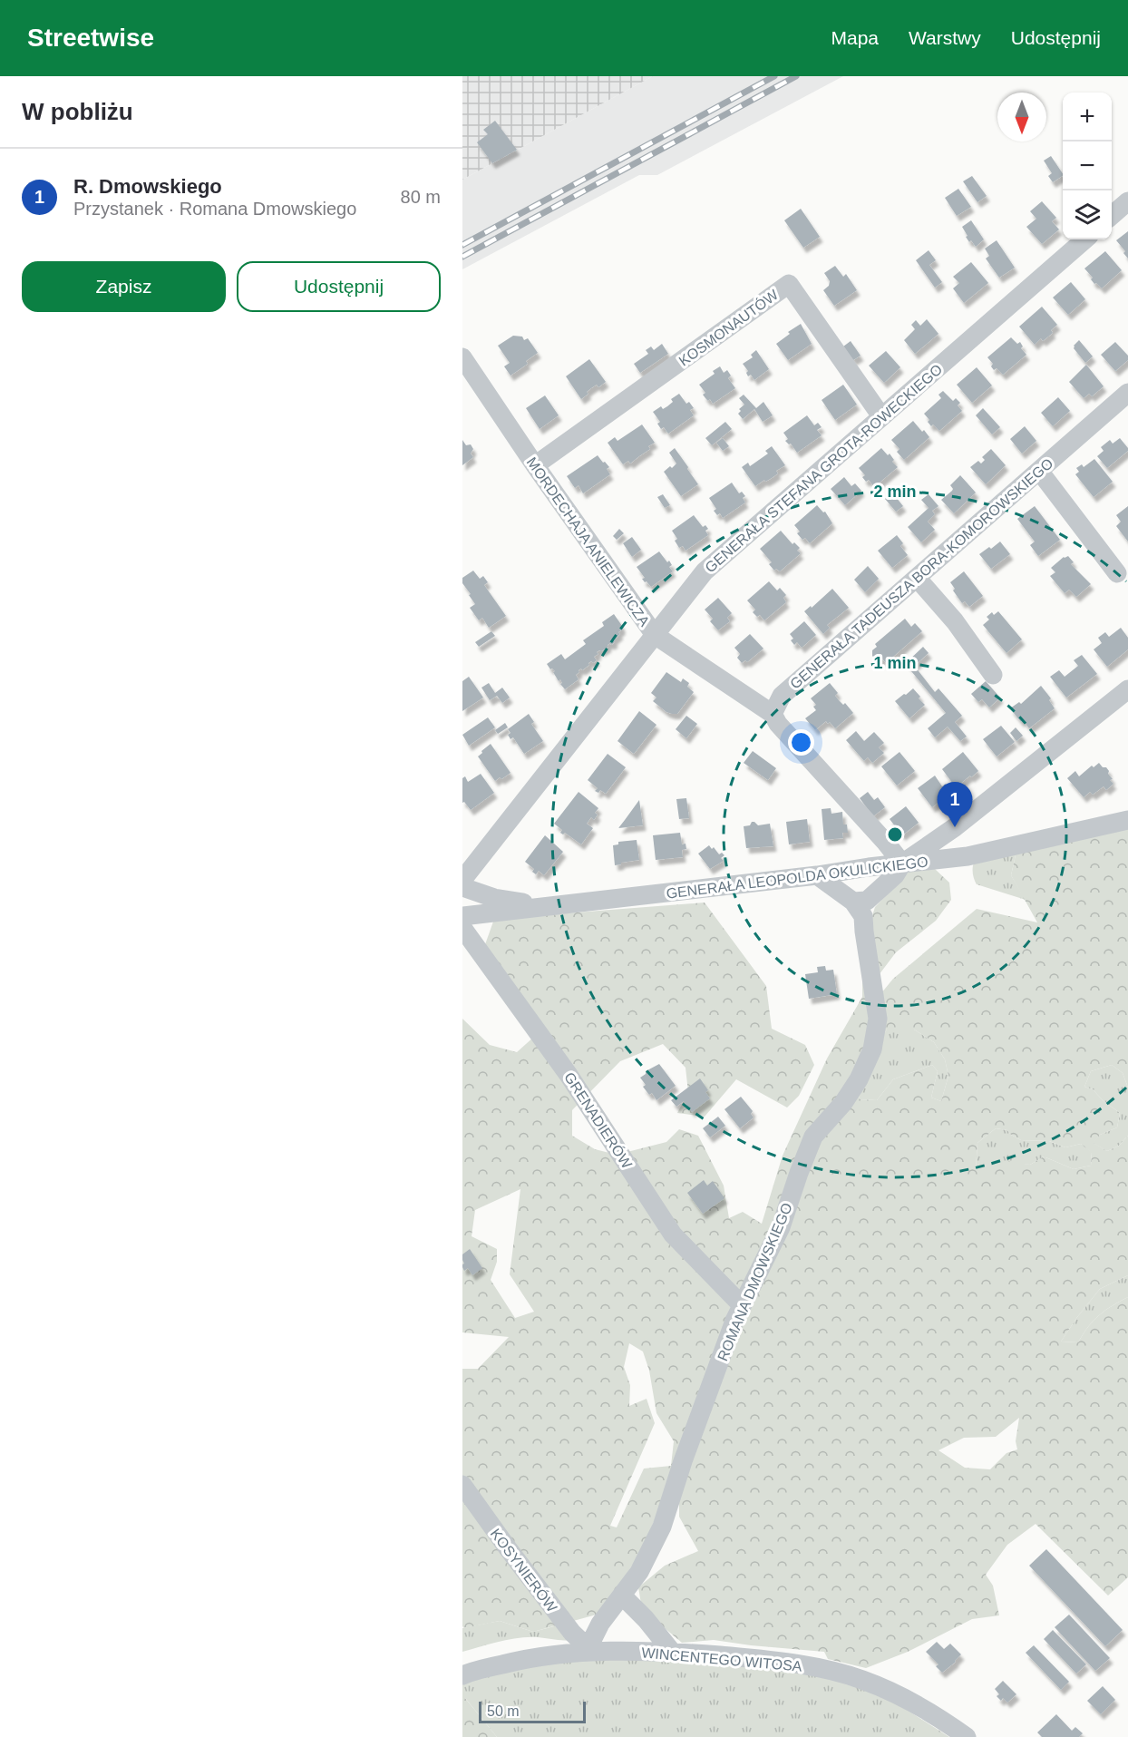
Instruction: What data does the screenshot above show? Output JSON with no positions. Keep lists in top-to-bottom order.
{
  "streets": {
    "street": [
      "KOSMONAUTÓW",
      "GENERAŁA STEFANA GROTA-ROWECKIEGO",
      "MORDECHAJA ANIELEWICZA",
      "GENERAŁA TADEUSZA BORA-KOMOROWSKIEGO",
      "GENERAŁA LEOPOLDA OKULICKIEGO",
      "GRENADIERÓW",
      "ROMANA DMOWSKIEGO",
      "KOSYNIERÓW",
      "WINCENTEGO WITOSA"
    ]
  },
  "crossings": [
    ["KOSMONAUTÓW", "GENERAŁA STEFANA GROTA-ROWECKIEGO"],
    ["KOSMONAUTÓW", "MORDECHAJA ANIELEWICZA"],
    ["GENERAŁA STEFANA GROTA-ROWECKIEGO", "MORDECHAJA ANIELEWICZA"],
    ["MORDECHAJA ANIELEWICZA", "GENERAŁA TADEUSZA BORA-KOMOROWSKIEGO"],
    ["GRENADIERÓW", "ROMANA DMOWSKIEGO"],
    ["ROMANA DMOWSKIEGO", "KOSYNIERÓW"],
    ["ROMANA DMOWSKIEGO", "WINCENTEGO WITOSA"],
    ["KOSYNIERÓW", "WINCENTEGO WITOSA"]
  ],
  "scale_bar": "50 m",
  "north": "bottom",
  "page": {
    "header": "Streetwise",
    "nav": ["Mapa", "Warstwy", "Udostępnij"],
    "heading": "W pobliżu",
    "map_buttons": ["+", "−"],
    "list": [
      {
        "mark": "1",
        "name": "R. Dmowskiego",
        "note": "Przystanek · Romana Dmowskiego",
        "value": "80 m"
      }
    ],
    "buttons": ["Zapisz", "Udostępnij"],
    "pins": "1",
    "scale": "50 m"
  },
  "rings": ["2 min", "1 min"]
}
